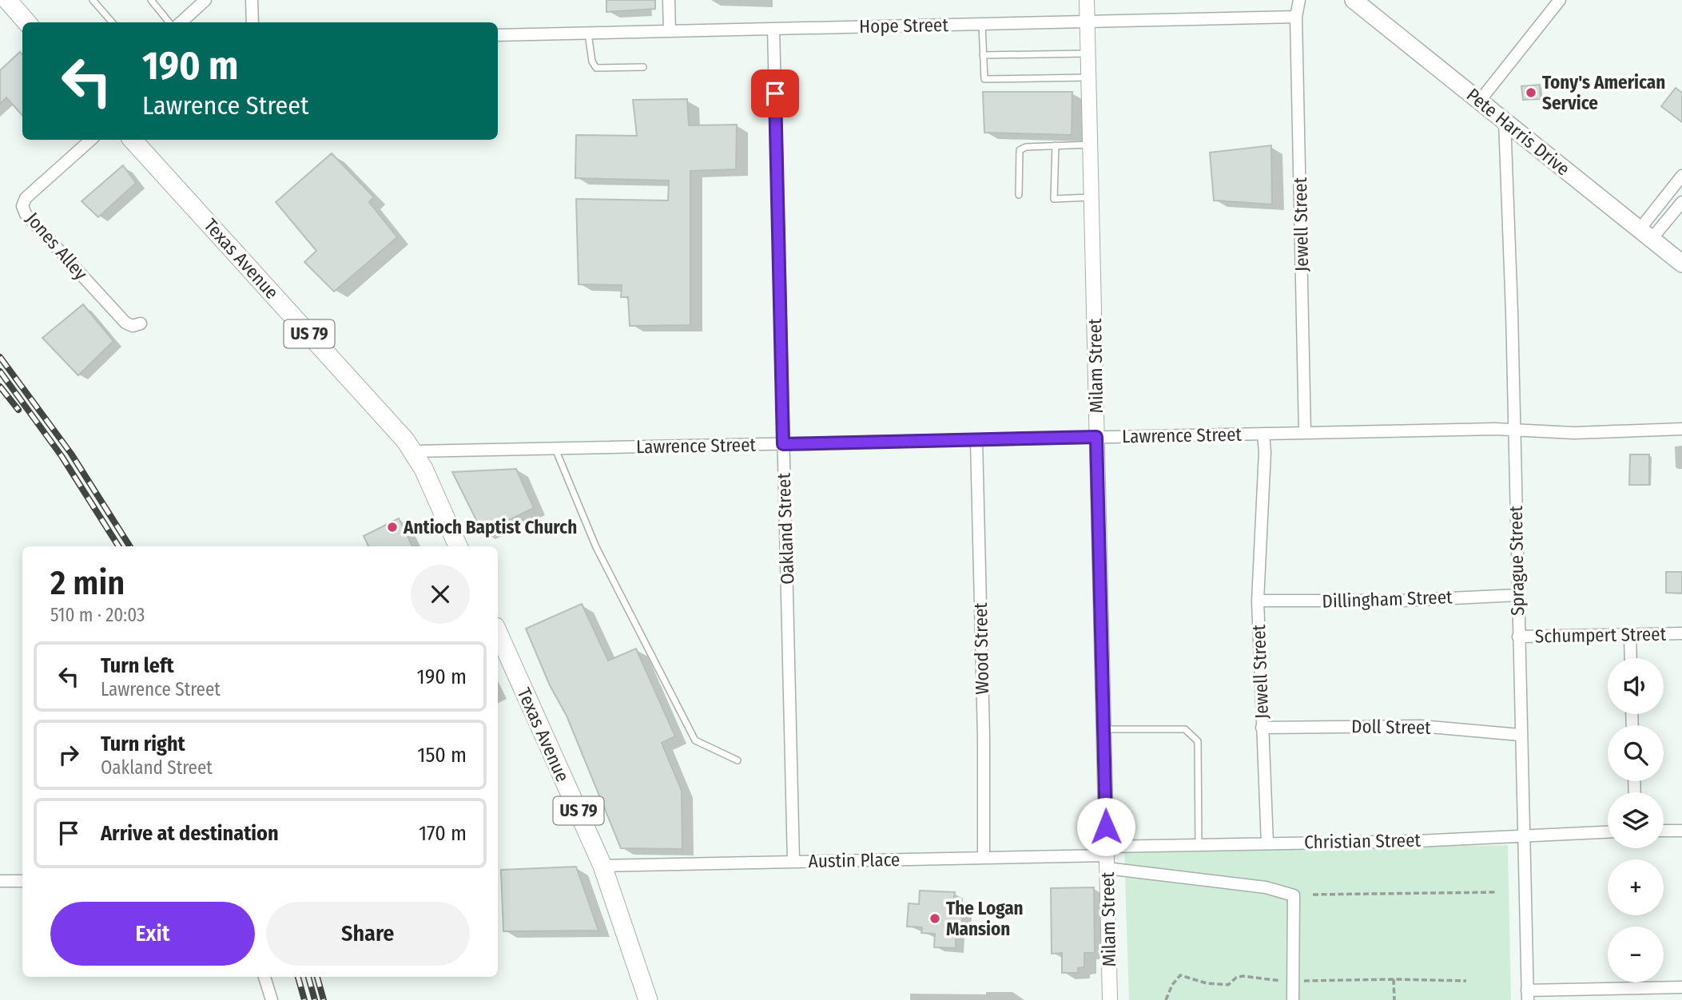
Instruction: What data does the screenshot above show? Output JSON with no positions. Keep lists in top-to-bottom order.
{
  "streets": {
    "main road": ["Pete Harris Drive", "Texas Avenue", "US 79"],
    "street": [
      "Hope Street",
      "Jewell Street",
      "Jones Alley",
      "Milam Street",
      "Lawrence Street",
      "Oakland Street",
      "Sprague Street",
      "Dillingham Street",
      "Schumpert Street",
      "Wood Street",
      "Doll Street",
      "Christian Street",
      "Austin Place"
    ]
  },
  "crossings": [
    ["Hope Street", "Jewell Street"],
    ["Hope Street", "Milam Street"],
    ["Hope Street", "Oakland Street"],
    ["Pete Harris Drive", "Sprague Street"],
    ["Jewell Street", "Lawrence Street"],
    ["Jewell Street", "Dillingham Street"],
    ["Jewell Street", "Doll Street"],
    ["Jewell Street", "Christian Street"],
    ["Texas Avenue", "Lawrence Street"],
    ["Texas Avenue", "Austin Place"],
    ["Milam Street", "Lawrence Street"],
    ["Milam Street", "Christian Street"],
    ["Milam Street", "Austin Place"],
    ["Lawrence Street", "Oakland Street"],
    ["Lawrence Street", "Sprague Street"],
    ["Lawrence Street", "Wood Street"],
    ["Oakland Street", "Austin Place"],
    ["Sprague Street", "Dillingham Street"],
    ["Sprague Street", "Schumpert Street"],
    ["Sprague Street", "Doll Street"],
    ["Sprague Street", "Christian Street"],
    ["Wood Street", "Austin Place"],
    ["Christian Street", "Austin Place"]
  ],
  "places": ["Tony's American Service", "Antioch Baptist Church", "The Logan Mansion"],
  "page": {
    "turn": ["190 m", "Lawrence Street"],
    "heading": ["2 min", "510 m · 20:03"],
    "list": [
      {
        "name": "Turn left",
        "note": "Lawrence Street",
        "value": "190 m"
      },
      {
        "name": "Turn right",
        "note": "Oakland Street",
        "value": "150 m"
      },
      {
        "name": "Arrive at destination",
        "value": "170 m"
      }
    ],
    "map_buttons": ["+", "−"],
    "buttons": ["Exit", "Share"]
  }
}
